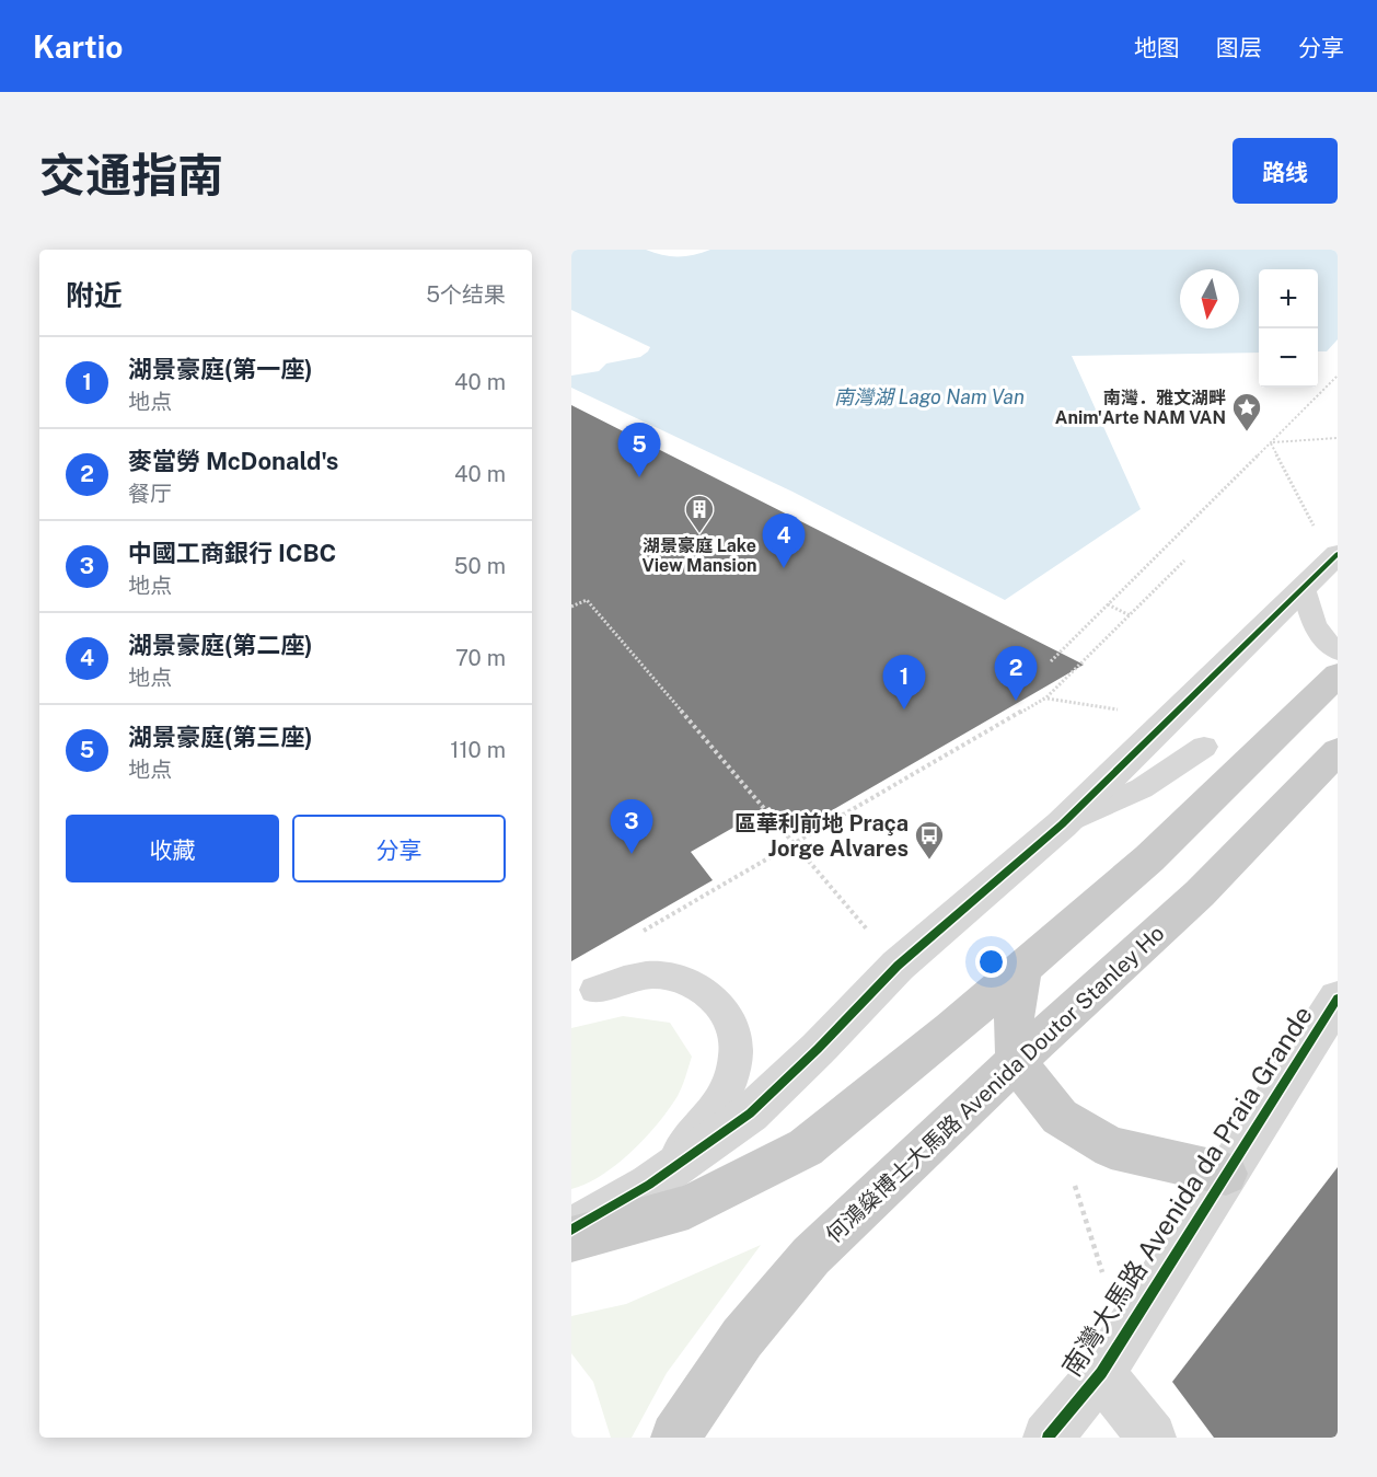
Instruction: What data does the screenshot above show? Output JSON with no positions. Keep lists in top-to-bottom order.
{
  "streets": {
    "main road": ["何鴻燊博士大馬路 Avenida Doutor Stanley Ho"],
    "street": ["南灣大馬路 Avenida da Praia Grande"]
  },
  "water": ["南灣湖 Lago Nam Van"],
  "places": {
    "place": ["南灣．雅文湖畔 Anim'Arte NAM VAN"],
    "building": ["湖景豪庭 Lake View Mansion"],
    "bus stop": ["區華利前地 Praça Jorge Alvares"]
  },
  "north": "bottom",
  "page": {
    "header": "Kartio",
    "nav": ["地图", "图层", "分享"],
    "title": "交通指南",
    "buttons": [
      "路线",
      ["收藏", "分享"]
    ],
    "heading": ["附近", "5个结果"],
    "map_buttons": ["+", "−"],
    "list": [
      {
        "mark": "1",
        "name": "湖景豪庭(第一座)",
        "note": "地点",
        "value": "40 m"
      },
      {
        "mark": "2",
        "name": "麥當勞 McDonald's",
        "note": "餐厅",
        "value": "40 m"
      },
      {
        "mark": "3",
        "name": "中國工商銀行 ICBC",
        "note": "地点",
        "value": "50 m"
      },
      {
        "mark": "4",
        "name": "湖景豪庭(第二座)",
        "note": "地点",
        "value": "70 m"
      },
      {
        "mark": "5",
        "name": "湖景豪庭(第三座)",
        "note": "地点",
        "value": "110 m"
      }
    ],
    "pins": [
      "5",
      "4",
      "2",
      "1",
      "3"
    ]
  }
}
